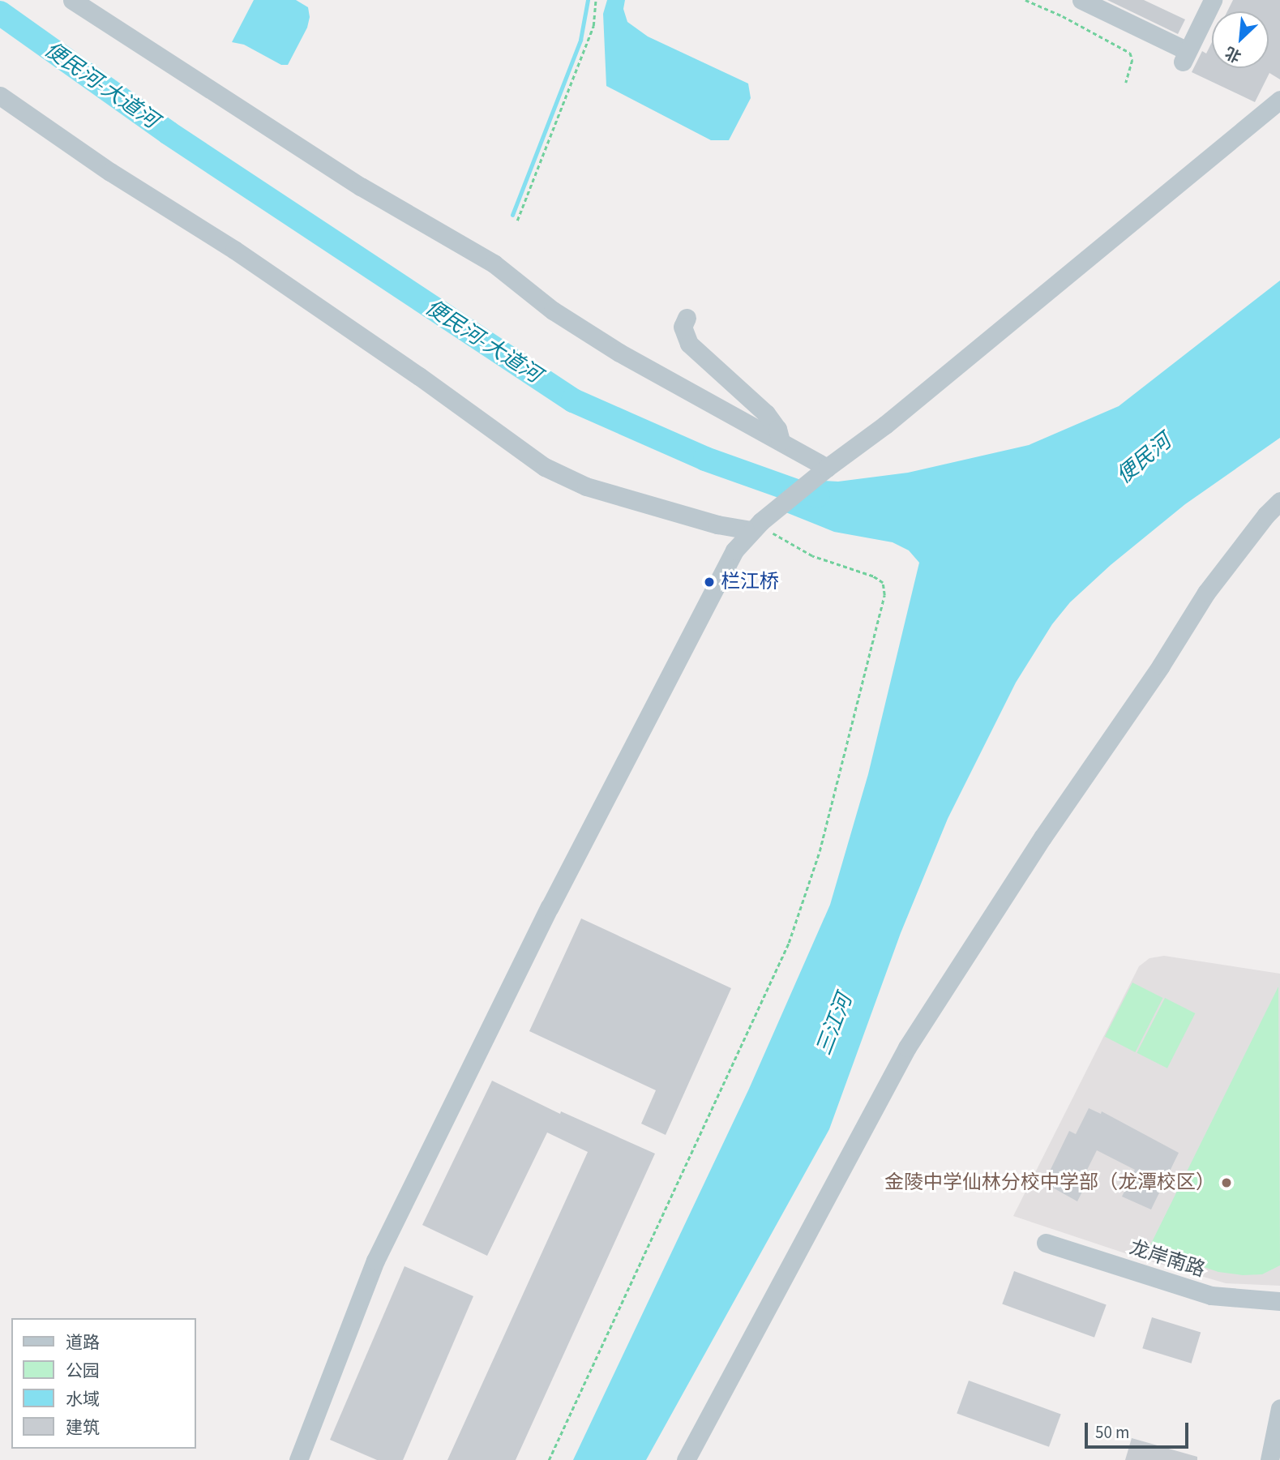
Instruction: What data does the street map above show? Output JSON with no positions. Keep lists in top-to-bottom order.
{
  "streets": {
    "street": ["龙岸南路"]
  },
  "water": ["便民河-大道河", "便民河", "三江河"],
  "places": ["栏江桥", "金陵中学仙林分校中学部（龙潭校区）"],
  "legend": [
    "道路",
    "公园",
    "水域",
    "建筑"
  ],
  "scale_bar": "50 m",
  "north": "bottom left"
}
